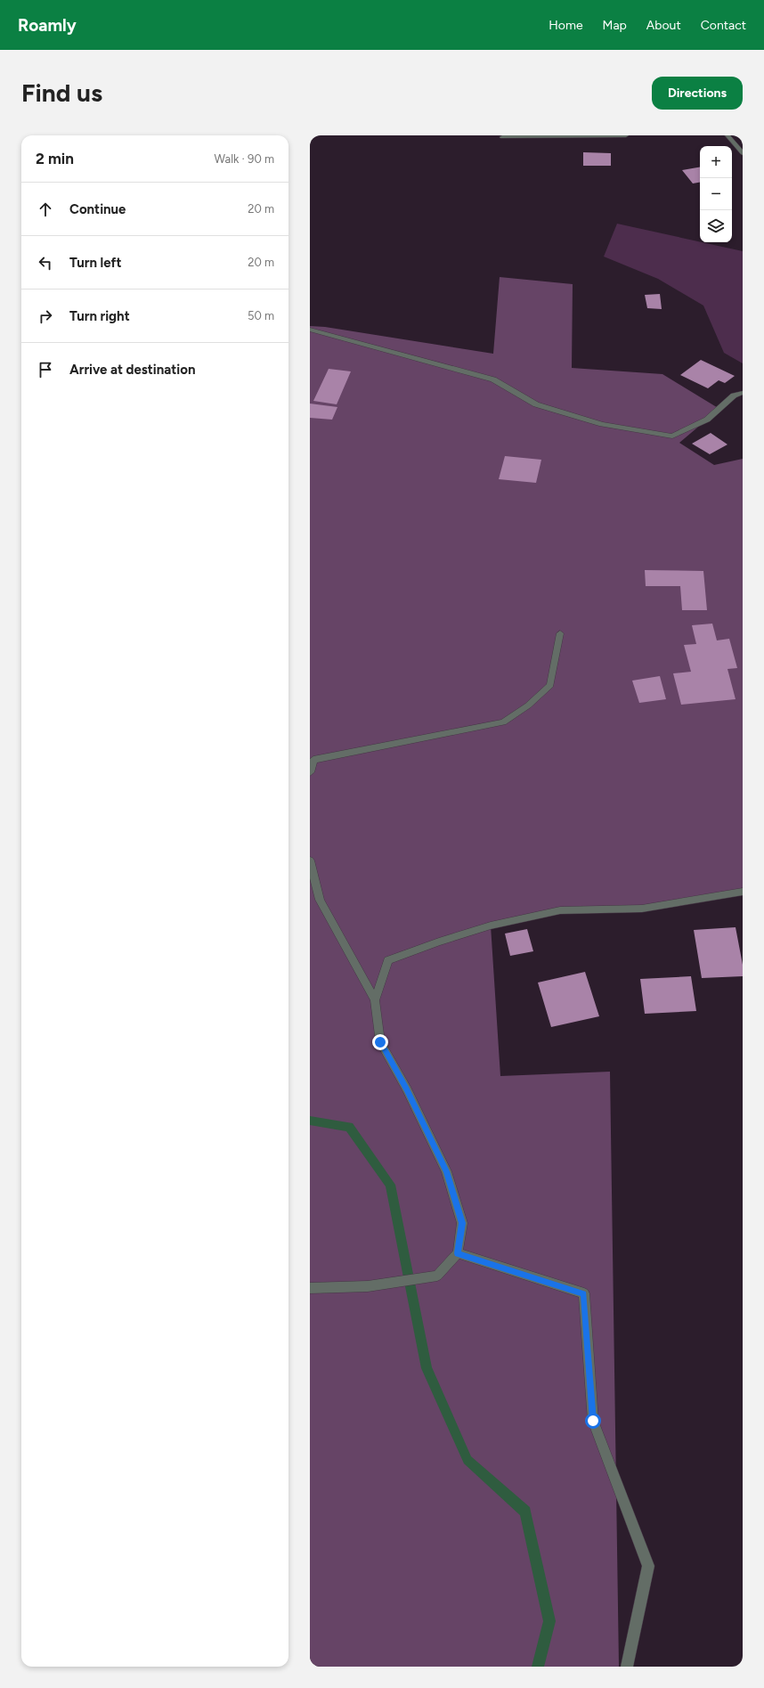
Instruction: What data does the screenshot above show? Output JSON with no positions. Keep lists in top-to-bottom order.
{
  "page": {
    "header": "Roamly",
    "nav": [
      "Home",
      "Map",
      "About",
      "Contact"
    ],
    "buttons": "Directions",
    "title": "Find us",
    "heading": ["2 min", "Walk · 90 m"],
    "map_buttons": ["+", "−"],
    "list": [
      ["Continue", "20 m"],
      ["Turn left", "20 m"],
      ["Turn right", "50 m"],
      "Arrive at destination"
    ]
  }
}
